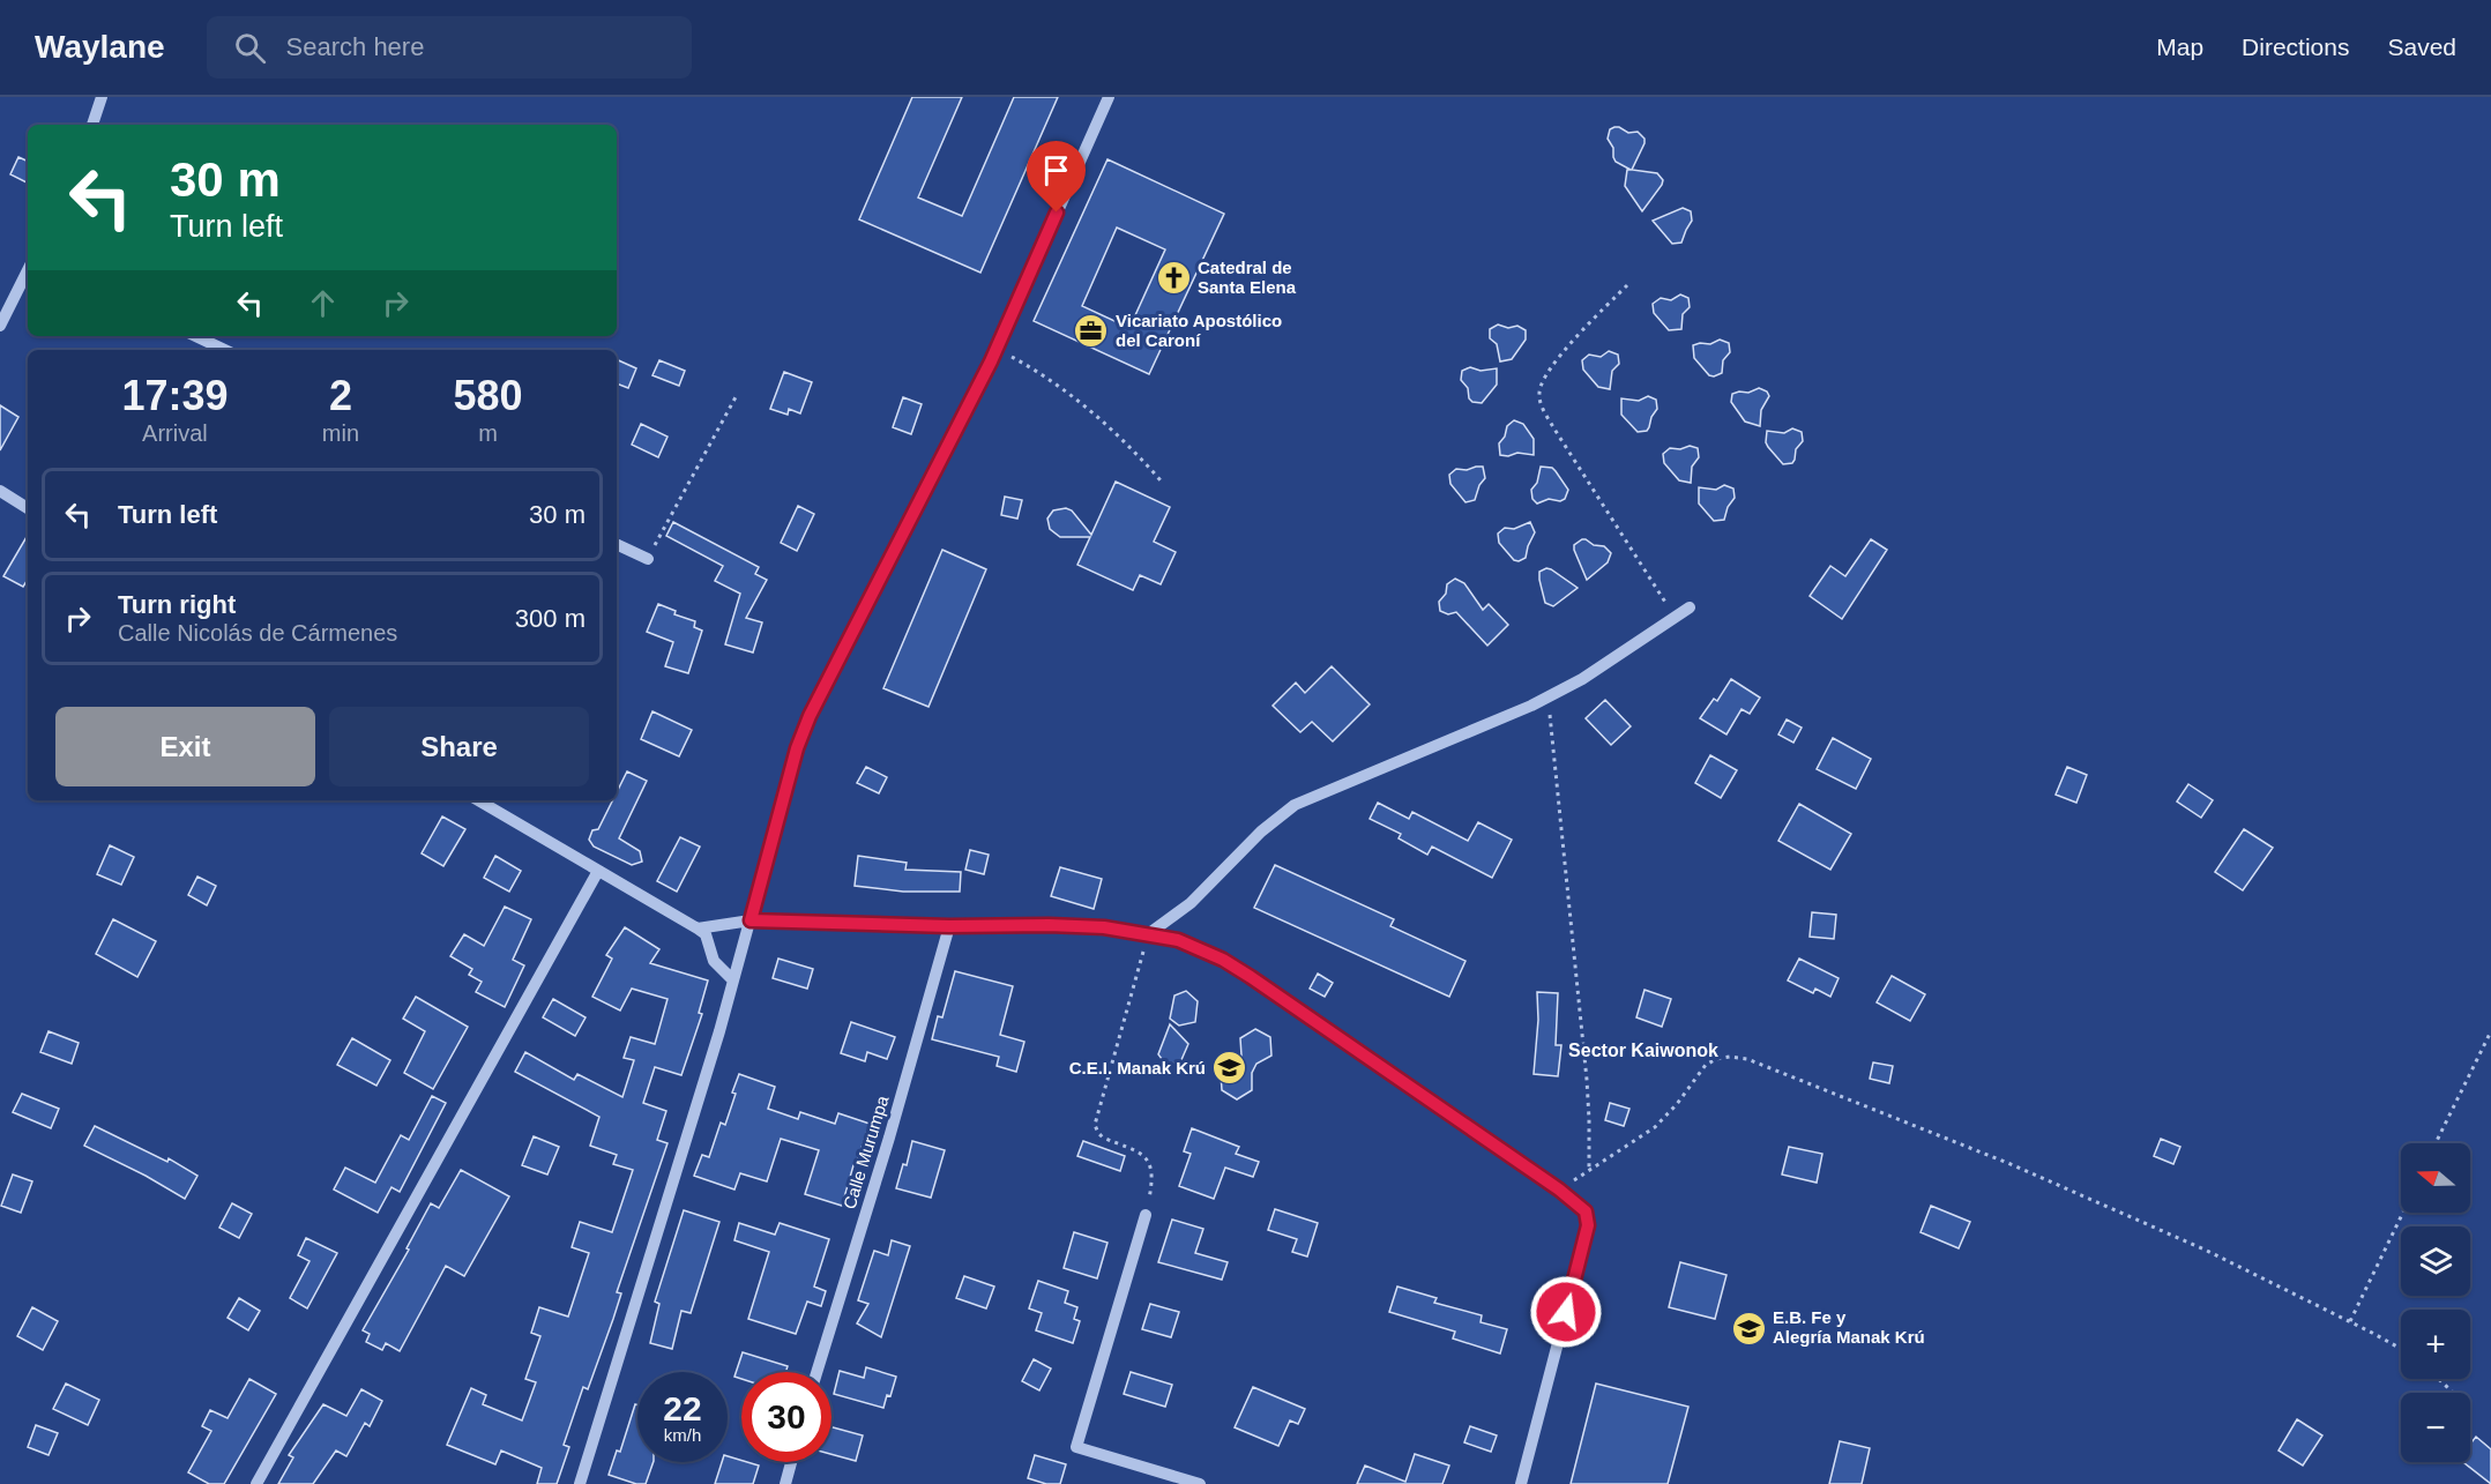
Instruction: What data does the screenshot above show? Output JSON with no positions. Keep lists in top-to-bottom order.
{
  "streets": {
    "street": ["Calle Murumpa"]
  },
  "districts": ["Sector Kaiwonok"],
  "places": {
    "church": ["Catedral de Santa Elena"],
    "office": ["Vicariato Apostólico del Caroní"],
    "school or university": ["C.E.I. Manak Krú", "E.B. Fe y Alegría Manak Krú"]
  },
  "north": "left",
  "page": {
    "header": "Waylane",
    "search": "Search here",
    "nav": ["Map", "Directions", "Saved"],
    "turn": ["30 m", "Turn left"],
    "eta": [
      "17:39",
      "Arrival",
      "2",
      "min",
      "580",
      "m"
    ],
    "list": [
      {
        "name": "Turn left",
        "value": "30 m"
      },
      {
        "name": "Turn right",
        "note": "Calle Nicolás de Cármenes",
        "value": "300 m"
      }
    ],
    "buttons": ["Exit", "Share"],
    "map_buttons": ["+", "−"],
    "speed": "22 km/h",
    "limit": "30"
  }
}
